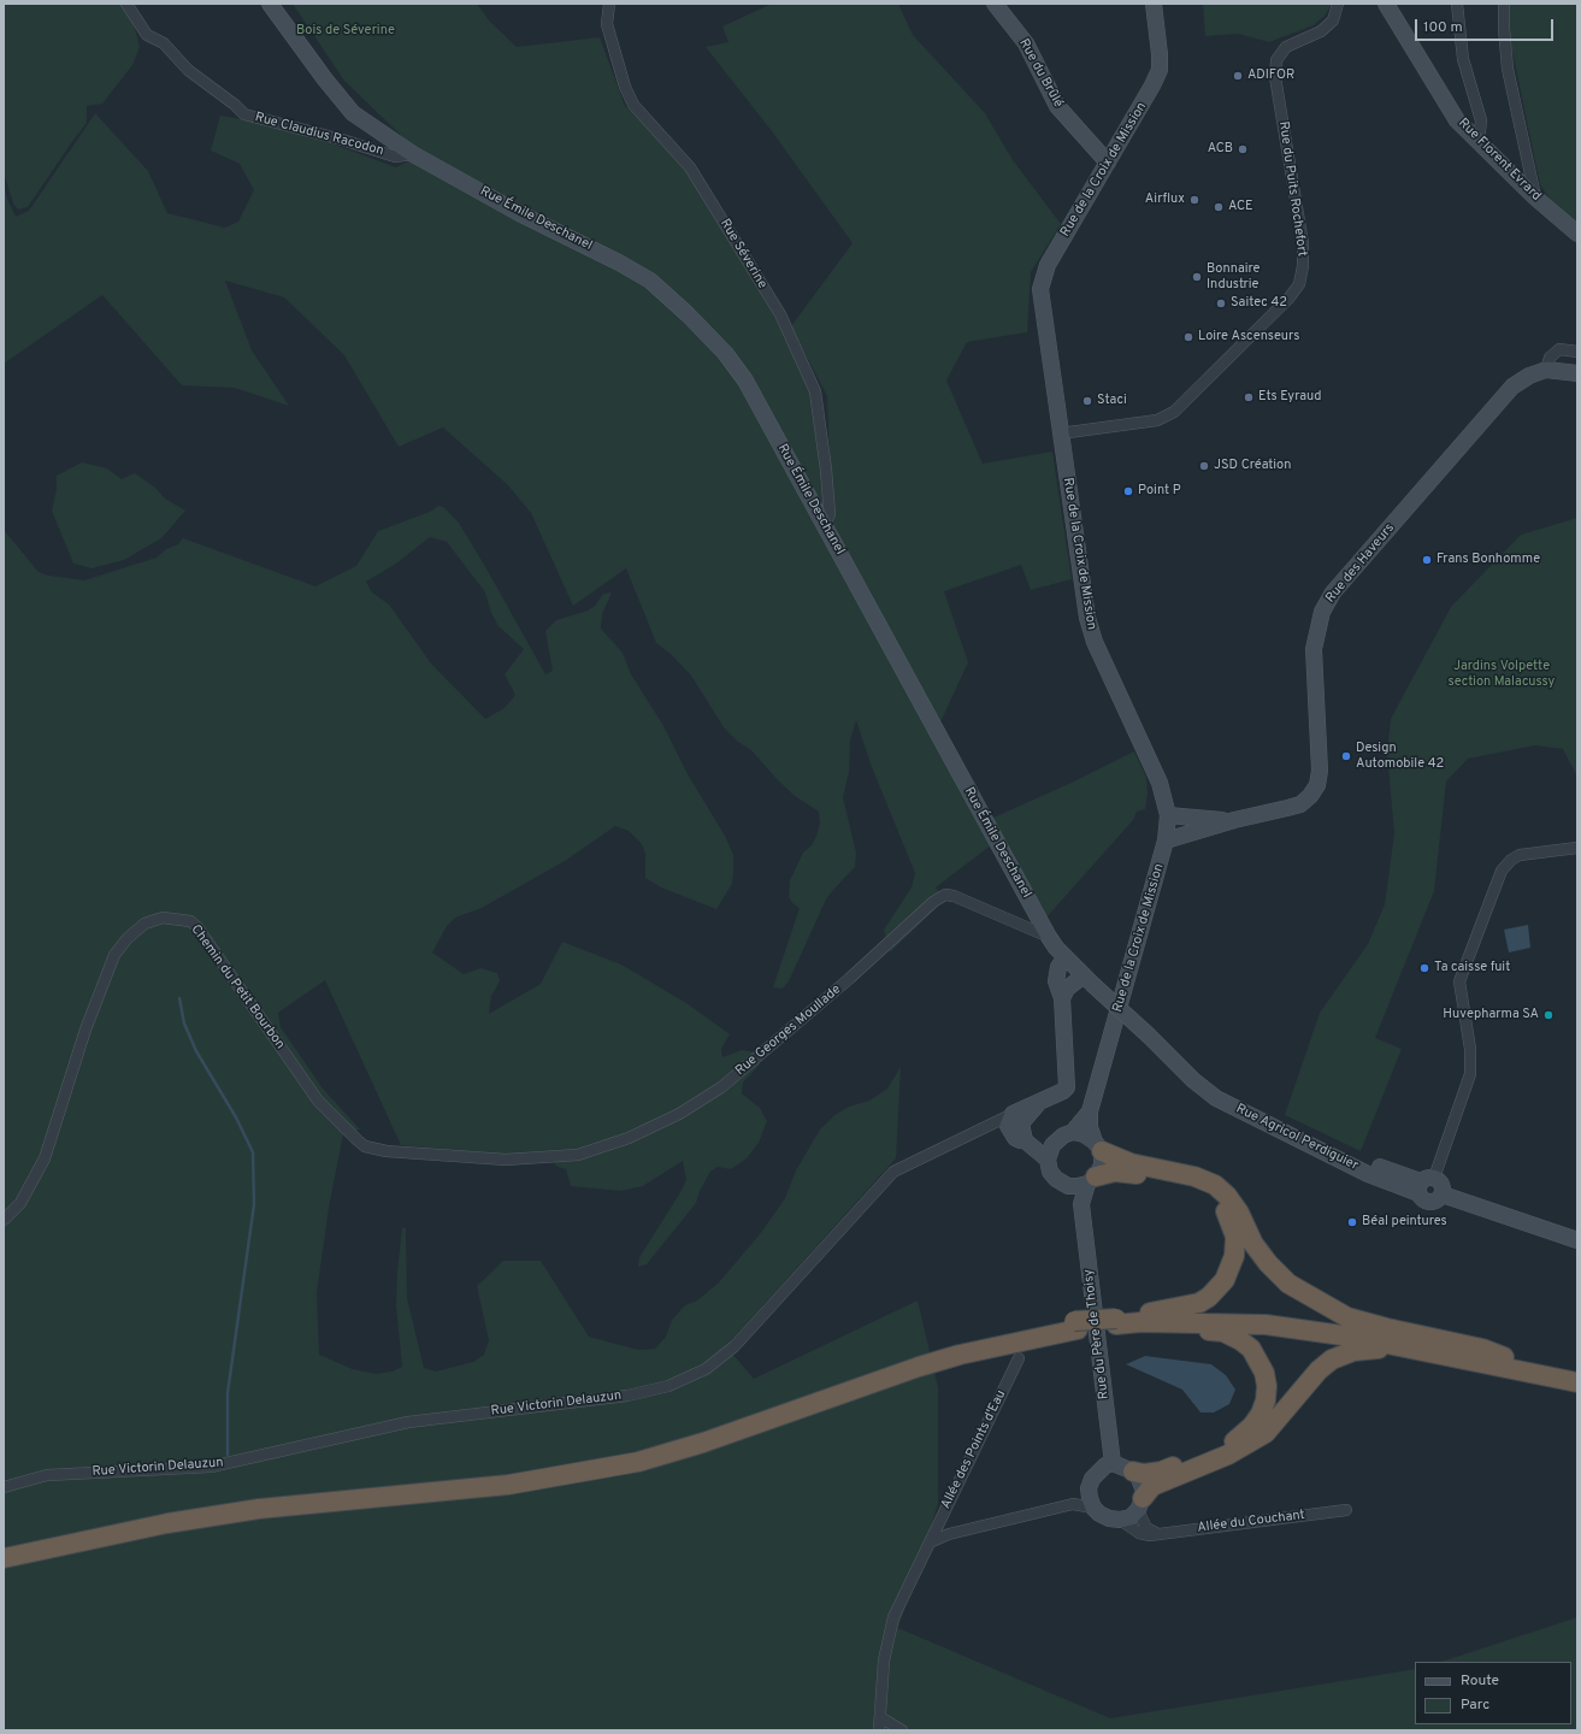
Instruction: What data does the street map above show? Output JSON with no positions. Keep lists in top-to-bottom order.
{
  "streets": {
    "main road": [
      "Rue du Brûlé",
      "Rue Florent Evrard",
      "Rue de la Croix de Mission",
      "Rue Émile Deschanel",
      "Rue des Haveurs",
      "Rue Agricol Perdiguier",
      "Rue du Père de Thoisy"
    ],
    "street": [
      "Rue Claudius Racodon",
      "Rue du Puits Rochefort",
      "Rue Séverine",
      "Chemin du Petit Bourbon",
      "Rue Georges Moullade",
      "Rue Victorin Delauzun",
      "Allée des Points d'Eau",
      "Allée du Couchant"
    ]
  },
  "crossings": [
    ["Rue du Brûlé", "Rue de la Croix de Mission"],
    ["Rue Claudius Racodon", "Rue Émile Deschanel"],
    ["Rue de la Croix de Mission", "Rue du Puits Rochefort"],
    ["Rue de la Croix de Mission", "Rue des Haveurs"],
    ["Rue Émile Deschanel", "Rue Séverine"],
    ["Rue Émile Deschanel", "Rue Georges Moullade"],
    ["Rue Émile Deschanel", "Rue Agricol Perdiguier"],
    ["Chemin du Petit Bourbon", "Rue Georges Moullade"],
    ["Rue du Père de Thoisy", "Allée du Couchant"]
  ],
  "parks": ["Bois de Séverine", "Jardins Volpette section Malacussy"],
  "places": [
    "ADIFOR",
    "ACB",
    "Airflux",
    "ACE",
    "Bonnaire Industrie",
    "Saitec 42",
    "Loire Ascenseurs",
    "Ets Eyraud",
    "Staci",
    "JSD Création",
    "Point P",
    "Frans Bonhomme",
    "Design Automobile 42",
    "Ta caisse fuit",
    "Huvepharma SA",
    "Béal peintures"
  ],
  "legend": ["Route", "Parc"],
  "scale_bar": "100 m"
}
